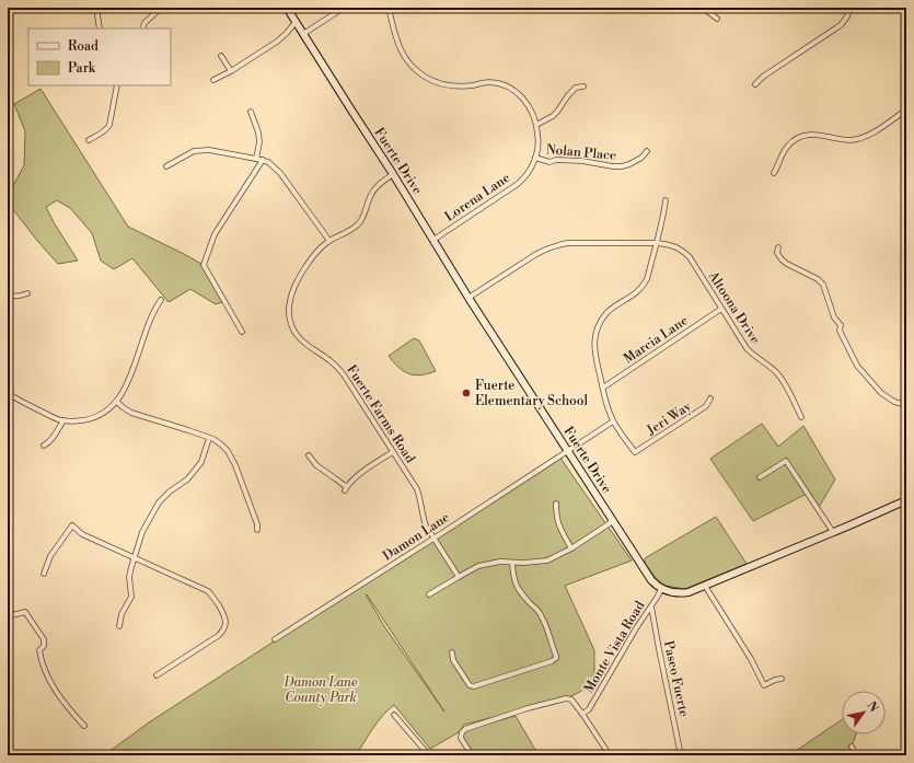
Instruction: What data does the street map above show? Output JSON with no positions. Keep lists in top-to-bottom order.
{
  "streets": {
    "street": [
      "Nolan Place",
      "Fuerte Drive",
      "Lorena Lane",
      "Altoona Drive",
      "Marcia Lane",
      "Fuerte Farms Road",
      "Jeri Way",
      "Damon Lane",
      "Monte Vista Road",
      "Paseo Fuerte"
    ]
  },
  "crossings": [
    ["Nolan Place", "Lorena Lane"],
    ["Fuerte Drive", "Lorena Lane"],
    ["Fuerte Drive", "Altoona Drive"],
    ["Fuerte Drive", "Fuerte Farms Road"],
    ["Fuerte Drive", "Damon Lane"],
    ["Fuerte Drive", "Monte Vista Road"],
    ["Altoona Drive", "Marcia Lane"],
    ["Fuerte Farms Road", "Damon Lane"],
    ["Monte Vista Road", "Paseo Fuerte"]
  ],
  "parks": ["Damon Lane County Park"],
  "places": ["Fuerte Elementary School"],
  "legend": ["Road", "Park"],
  "north": "top right"
}
